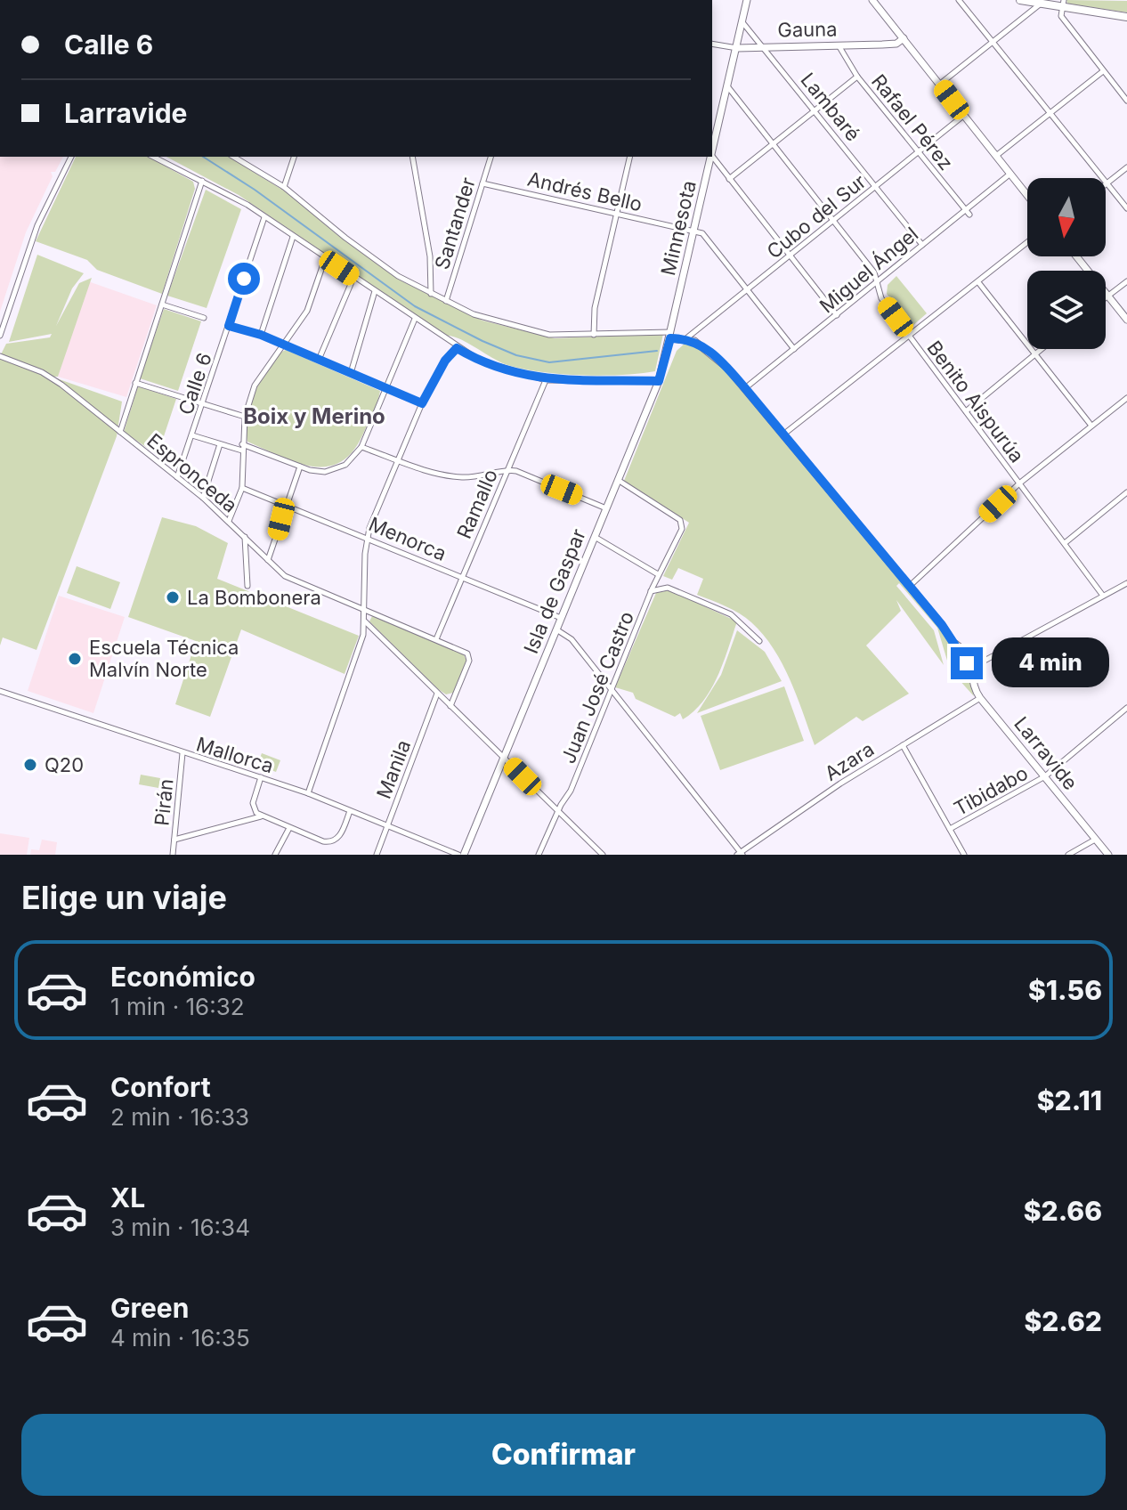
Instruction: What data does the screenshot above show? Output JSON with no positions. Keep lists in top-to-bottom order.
{
  "streets": {
    "street": [
      "Gauna",
      "Lambaré",
      "Rafael Pérez",
      "Andrés Bello",
      "Cubo del Sur",
      "Santander",
      "Minnesota",
      "Miguel Ángel",
      "Calle 6",
      "Benito Aispurúa",
      "Espronceda",
      "Ramallo",
      "Menorca",
      "Isla de Gaspar",
      "Juan José Castro",
      "Larravide",
      "Mallorca",
      "Azara",
      "Manila",
      "Tibidabo",
      "Pirán"
    ]
  },
  "crossings": [
    ["Gauna", "Lambaré"],
    ["Gauna", "Rafael Pérez"],
    ["Gauna", "Minnesota"],
    ["Lambaré", "Cubo del Sur"],
    ["Lambaré", "Minnesota"],
    ["Lambaré", "Miguel Ángel"],
    ["Rafael Pérez", "Cubo del Sur"],
    ["Rafael Pérez", "Miguel Ángel"],
    ["Andrés Bello", "Santander"],
    ["Andrés Bello", "Minnesota"],
    ["Cubo del Sur", "Benito Aispurúa"],
    ["Cubo del Sur", "Larravide"],
    ["Minnesota", "Benito Aispurúa"],
    ["Minnesota", "Isla de Gaspar"],
    ["Miguel Ángel", "Benito Aispurúa"],
    ["Miguel Ángel", "Larravide"],
    ["Calle 6", "Espronceda"],
    ["Espronceda", "Ramallo"],
    ["Ramallo", "Menorca"],
    ["Menorca", "Isla de Gaspar"],
    ["Isla de Gaspar", "Juan José Castro"],
    ["Larravide", "Azara"],
    ["Larravide", "Tibidabo"],
    ["Mallorca", "Manila"],
    ["Mallorca", "Pirán"]
  ],
  "districts": ["Boix y Merino"],
  "places": ["La Bombonera", "Escuela Técnica Malvín Norte", "Q20"],
  "north": "bottom",
  "page": {
    "banner": ["Calle 6", "Larravide"],
    "bubble": "4 min",
    "heading": "Elige un viaje",
    "list": [
      {
        "name": "Económico",
        "note": "1 min · 16:32",
        "value": "$1.56"
      },
      {
        "name": "Confort",
        "note": "2 min · 16:33",
        "value": "$2.11"
      },
      {
        "name": "XL",
        "note": "3 min · 16:34",
        "value": "$2.66"
      },
      {
        "name": "Green",
        "note": "4 min · 16:35",
        "value": "$2.62"
      }
    ],
    "buttons": "Confirmar"
  }
}
